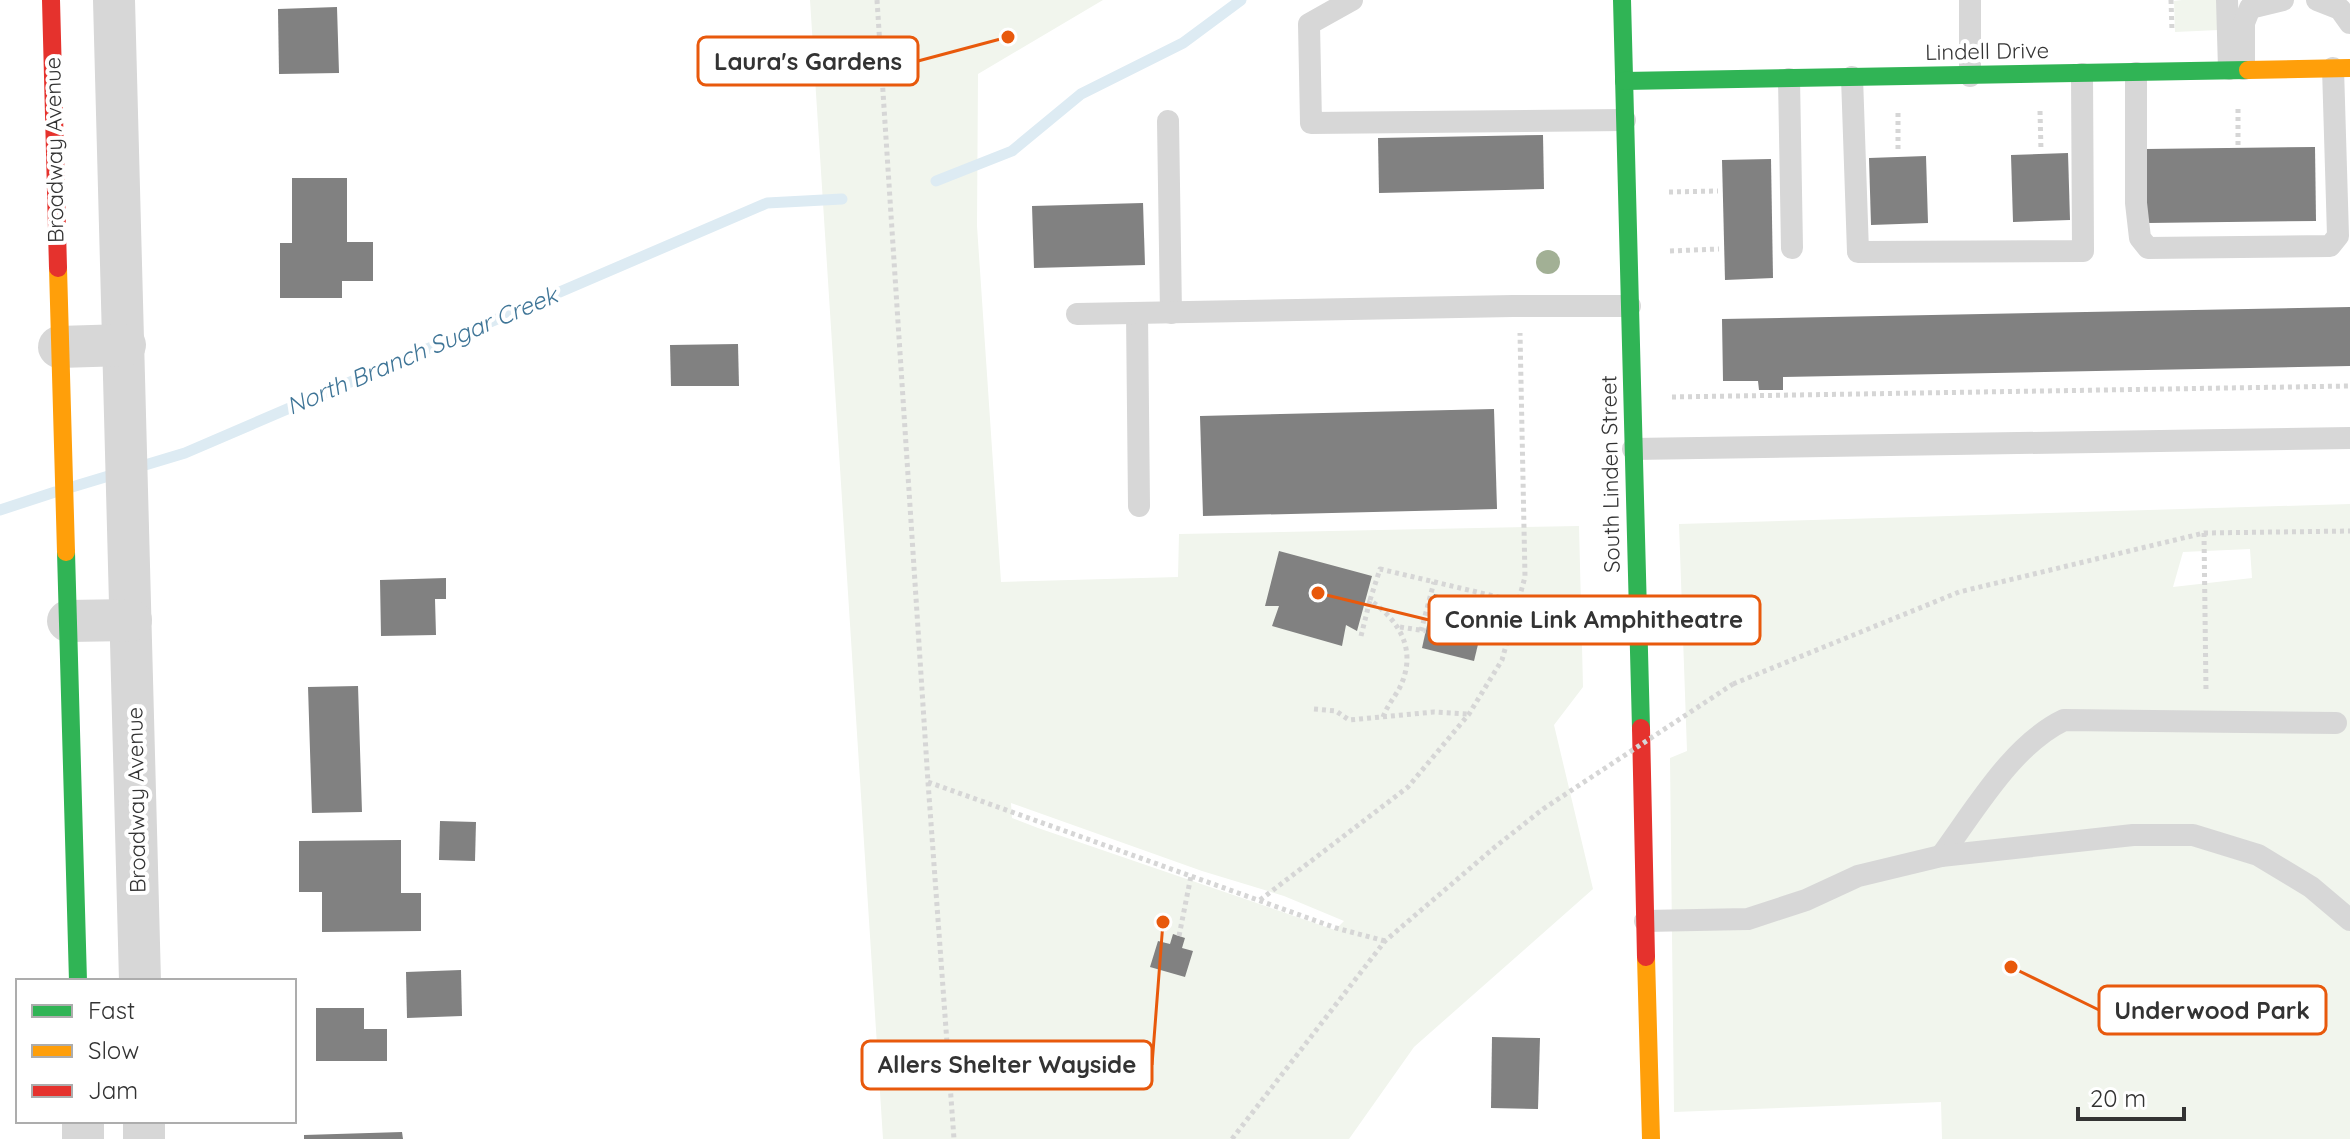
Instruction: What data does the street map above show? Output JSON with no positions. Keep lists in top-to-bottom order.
{
  "streets": {
    "street": ["Lindell Drive", "Broadway Avenue", "South Linden Street"]
  },
  "crossings": [
    ["Lindell Drive", "South Linden Street"]
  ],
  "water": ["North Branch Sugar Creek"],
  "places": [
    "Laura's Gardens",
    "Connie Link Amphitheatre",
    "Allers Shelter Wayside",
    "Underwood Park"
  ],
  "legend": ["Fast", "Slow", "Jam"],
  "scale_bar": "20 m"
}
